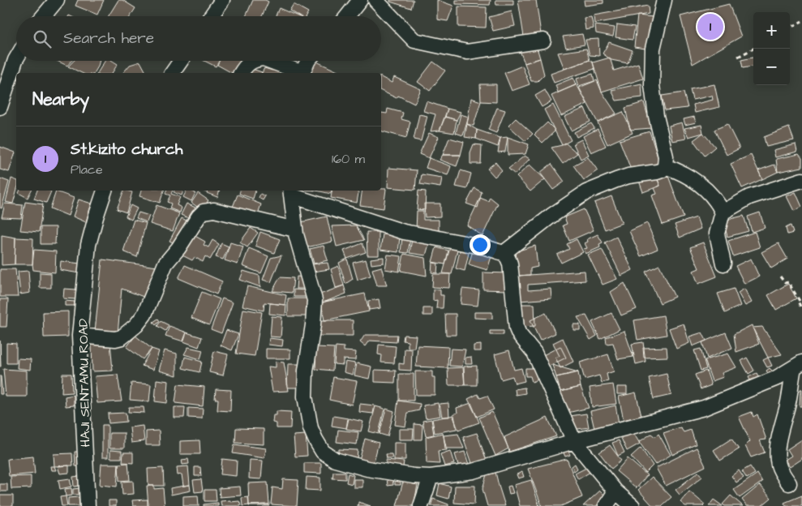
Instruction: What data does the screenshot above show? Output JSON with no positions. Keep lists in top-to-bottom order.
{
  "streets": {
    "street": ["HAJI SENTAMU ROAD"]
  },
  "page": {
    "map_buttons": ["+", "−"],
    "pins": "1",
    "search": "Search here",
    "heading": "Nearby",
    "list": [
      {
        "mark": "1",
        "name": "St.kizito church",
        "note": "Place",
        "value": "160 m"
      }
    ]
  }
}
